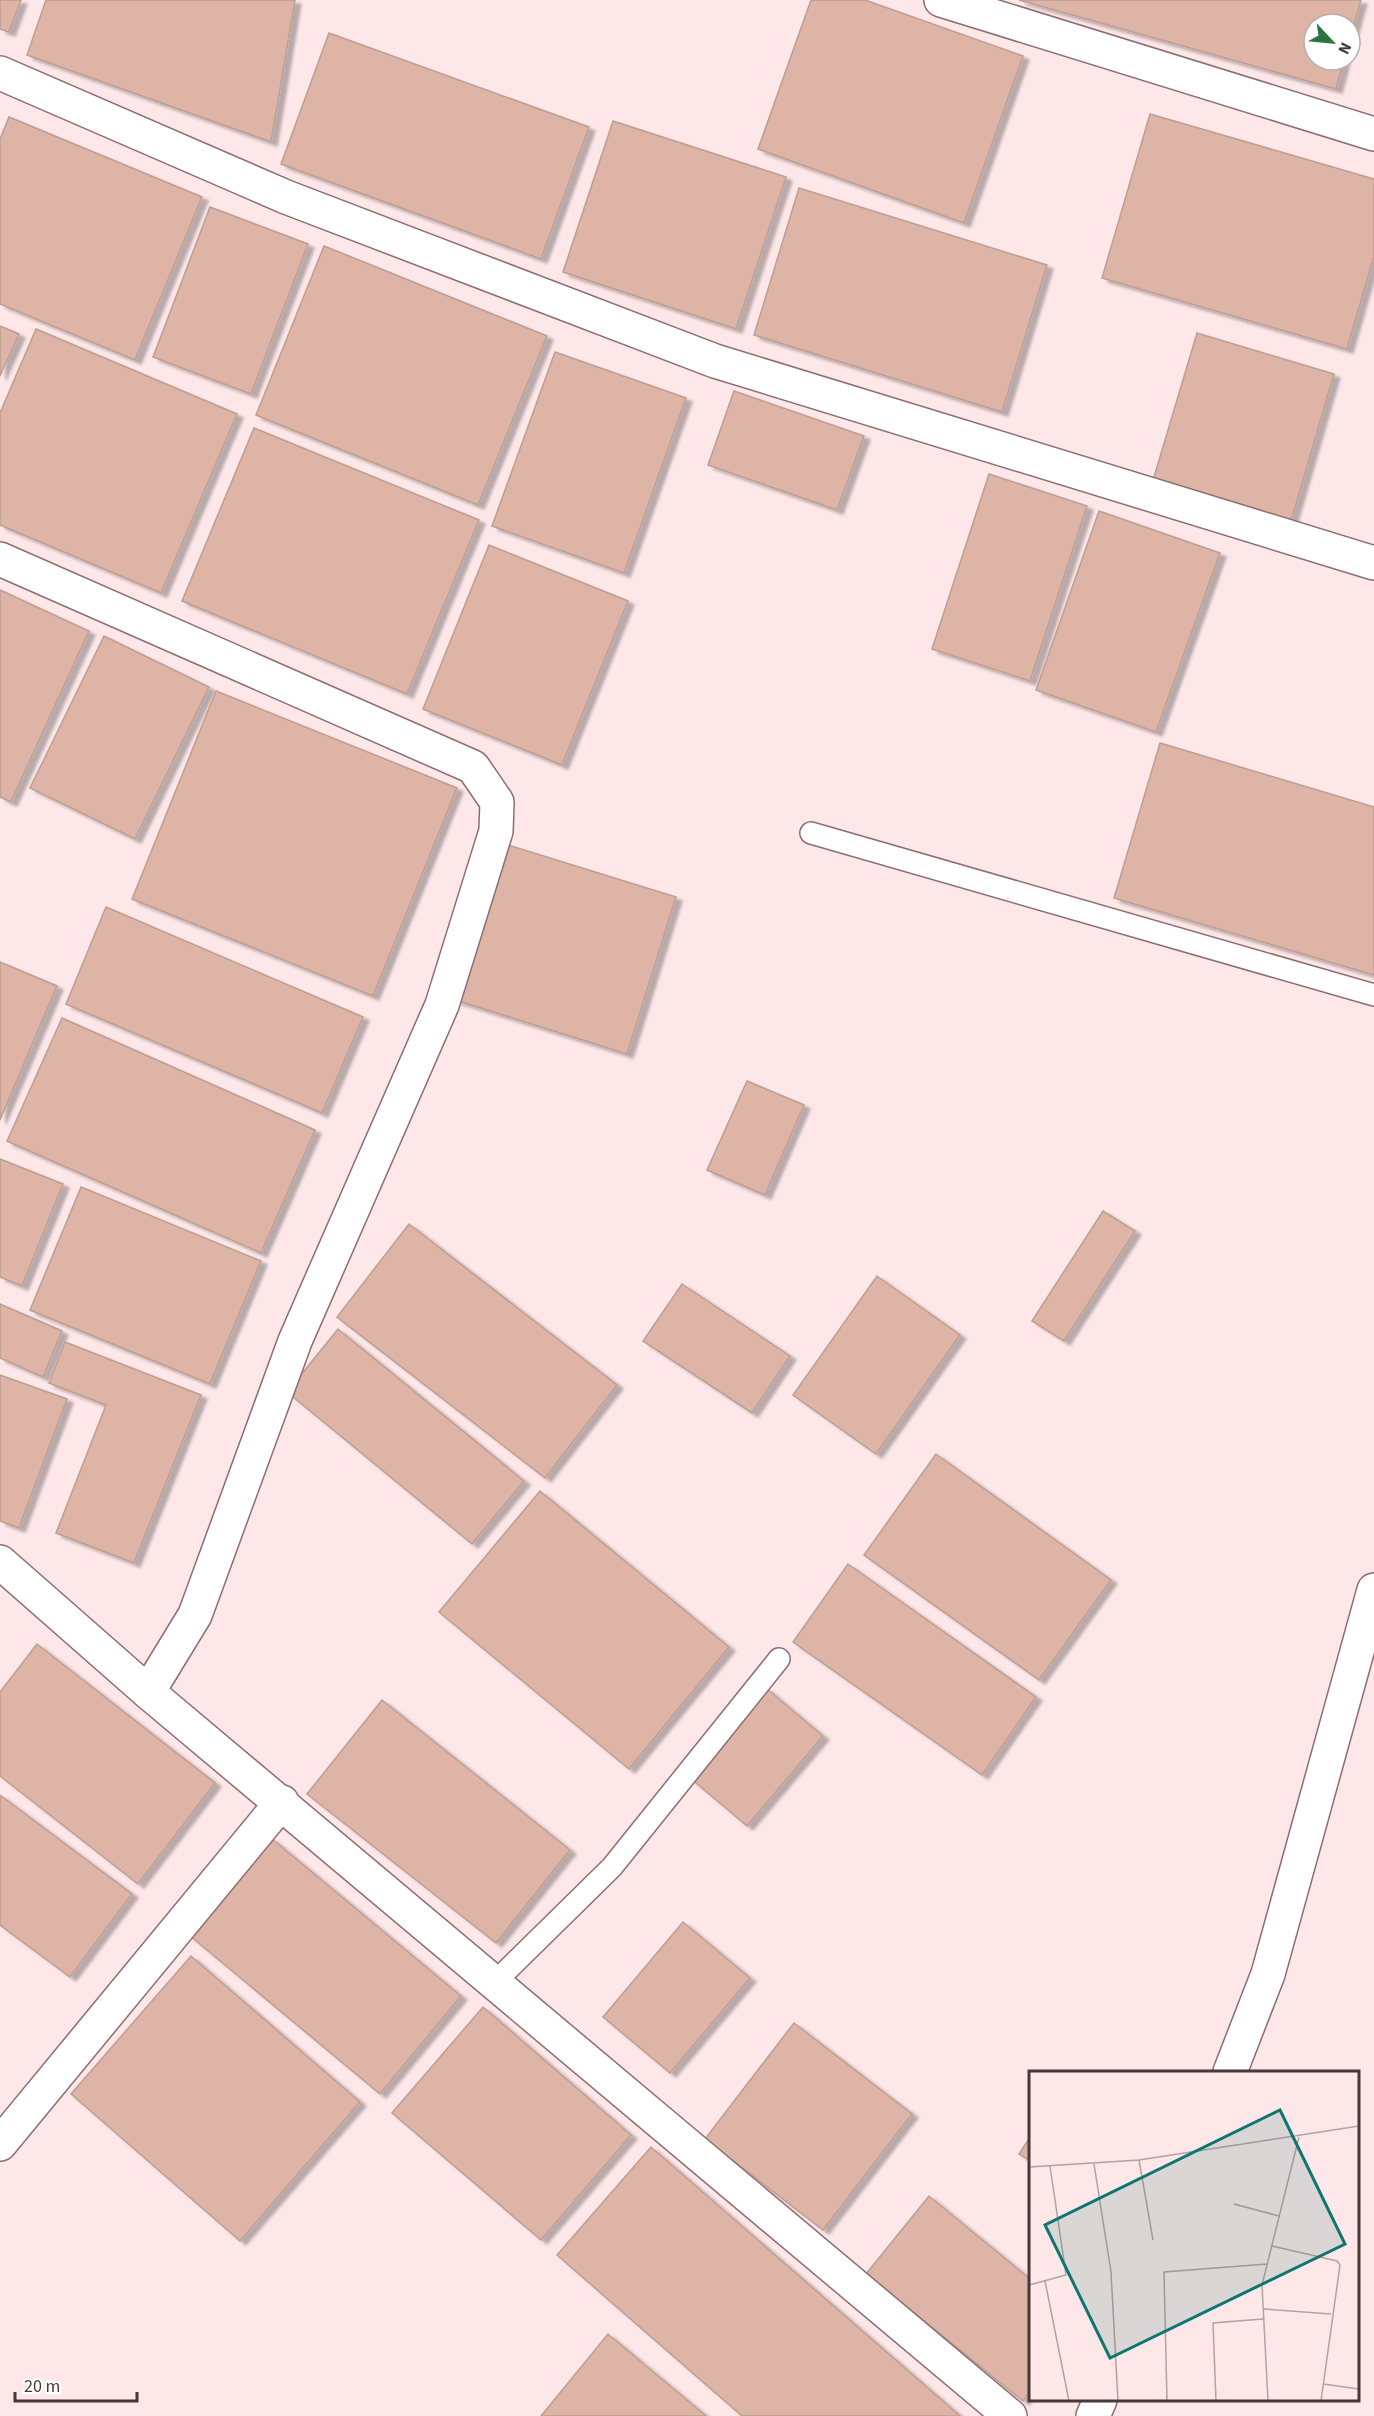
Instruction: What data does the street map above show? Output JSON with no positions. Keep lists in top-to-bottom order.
{
  "scale_bar": "20 m",
  "north": "bottom right"
}
